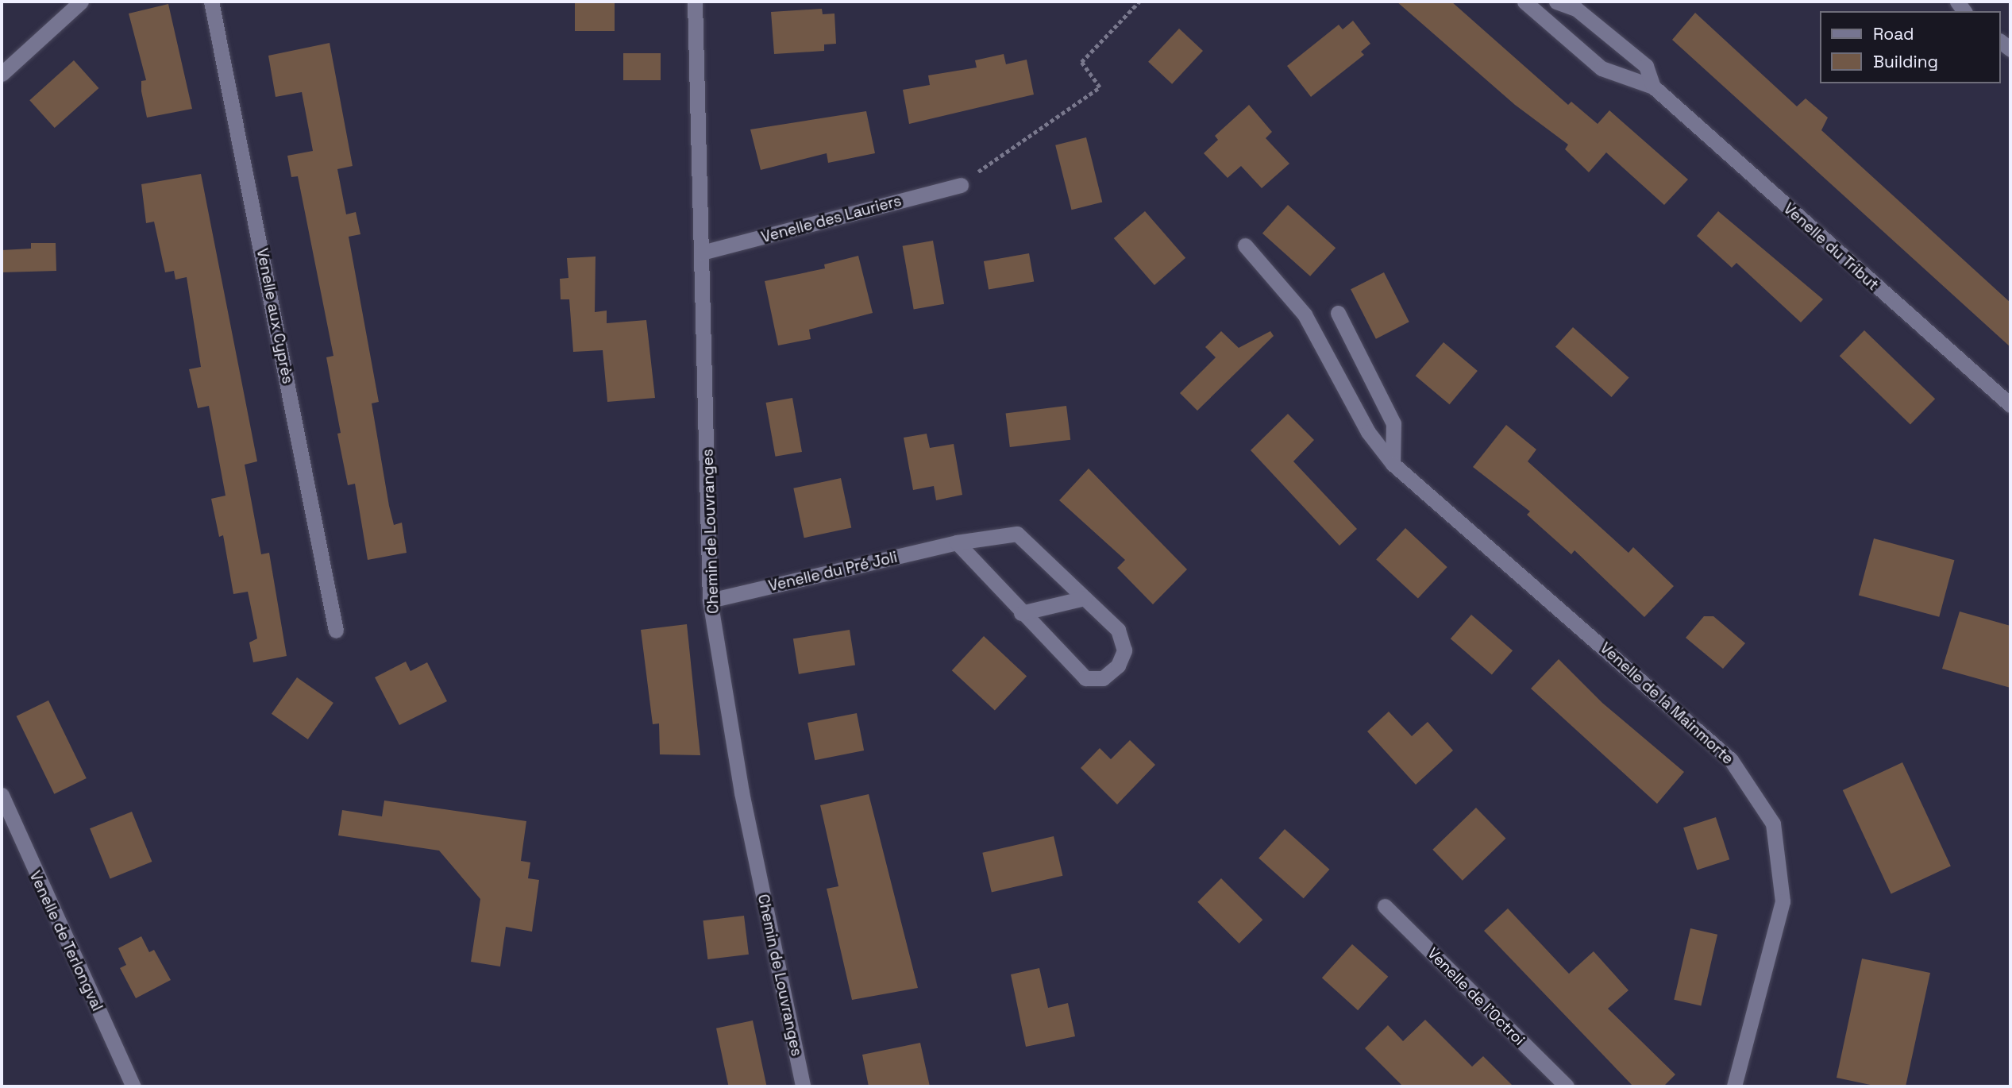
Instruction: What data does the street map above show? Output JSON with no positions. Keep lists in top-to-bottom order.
{
  "streets": {
    "street": [
      "Venelle des Lauriers",
      "Venelle du Tribut",
      "Venelle aux Cyprès",
      "Chemin de Louvranges",
      "Venelle du Pré Joli",
      "Venelle de la Mainmorte",
      "Venelle de Terlongval",
      "Venelle de l'Octroi"
    ]
  },
  "crossings": [
    ["Venelle des Lauriers", "Chemin de Louvranges"],
    ["Chemin de Louvranges", "Venelle du Pré Joli"]
  ],
  "legend": ["Road", "Building"]
}
